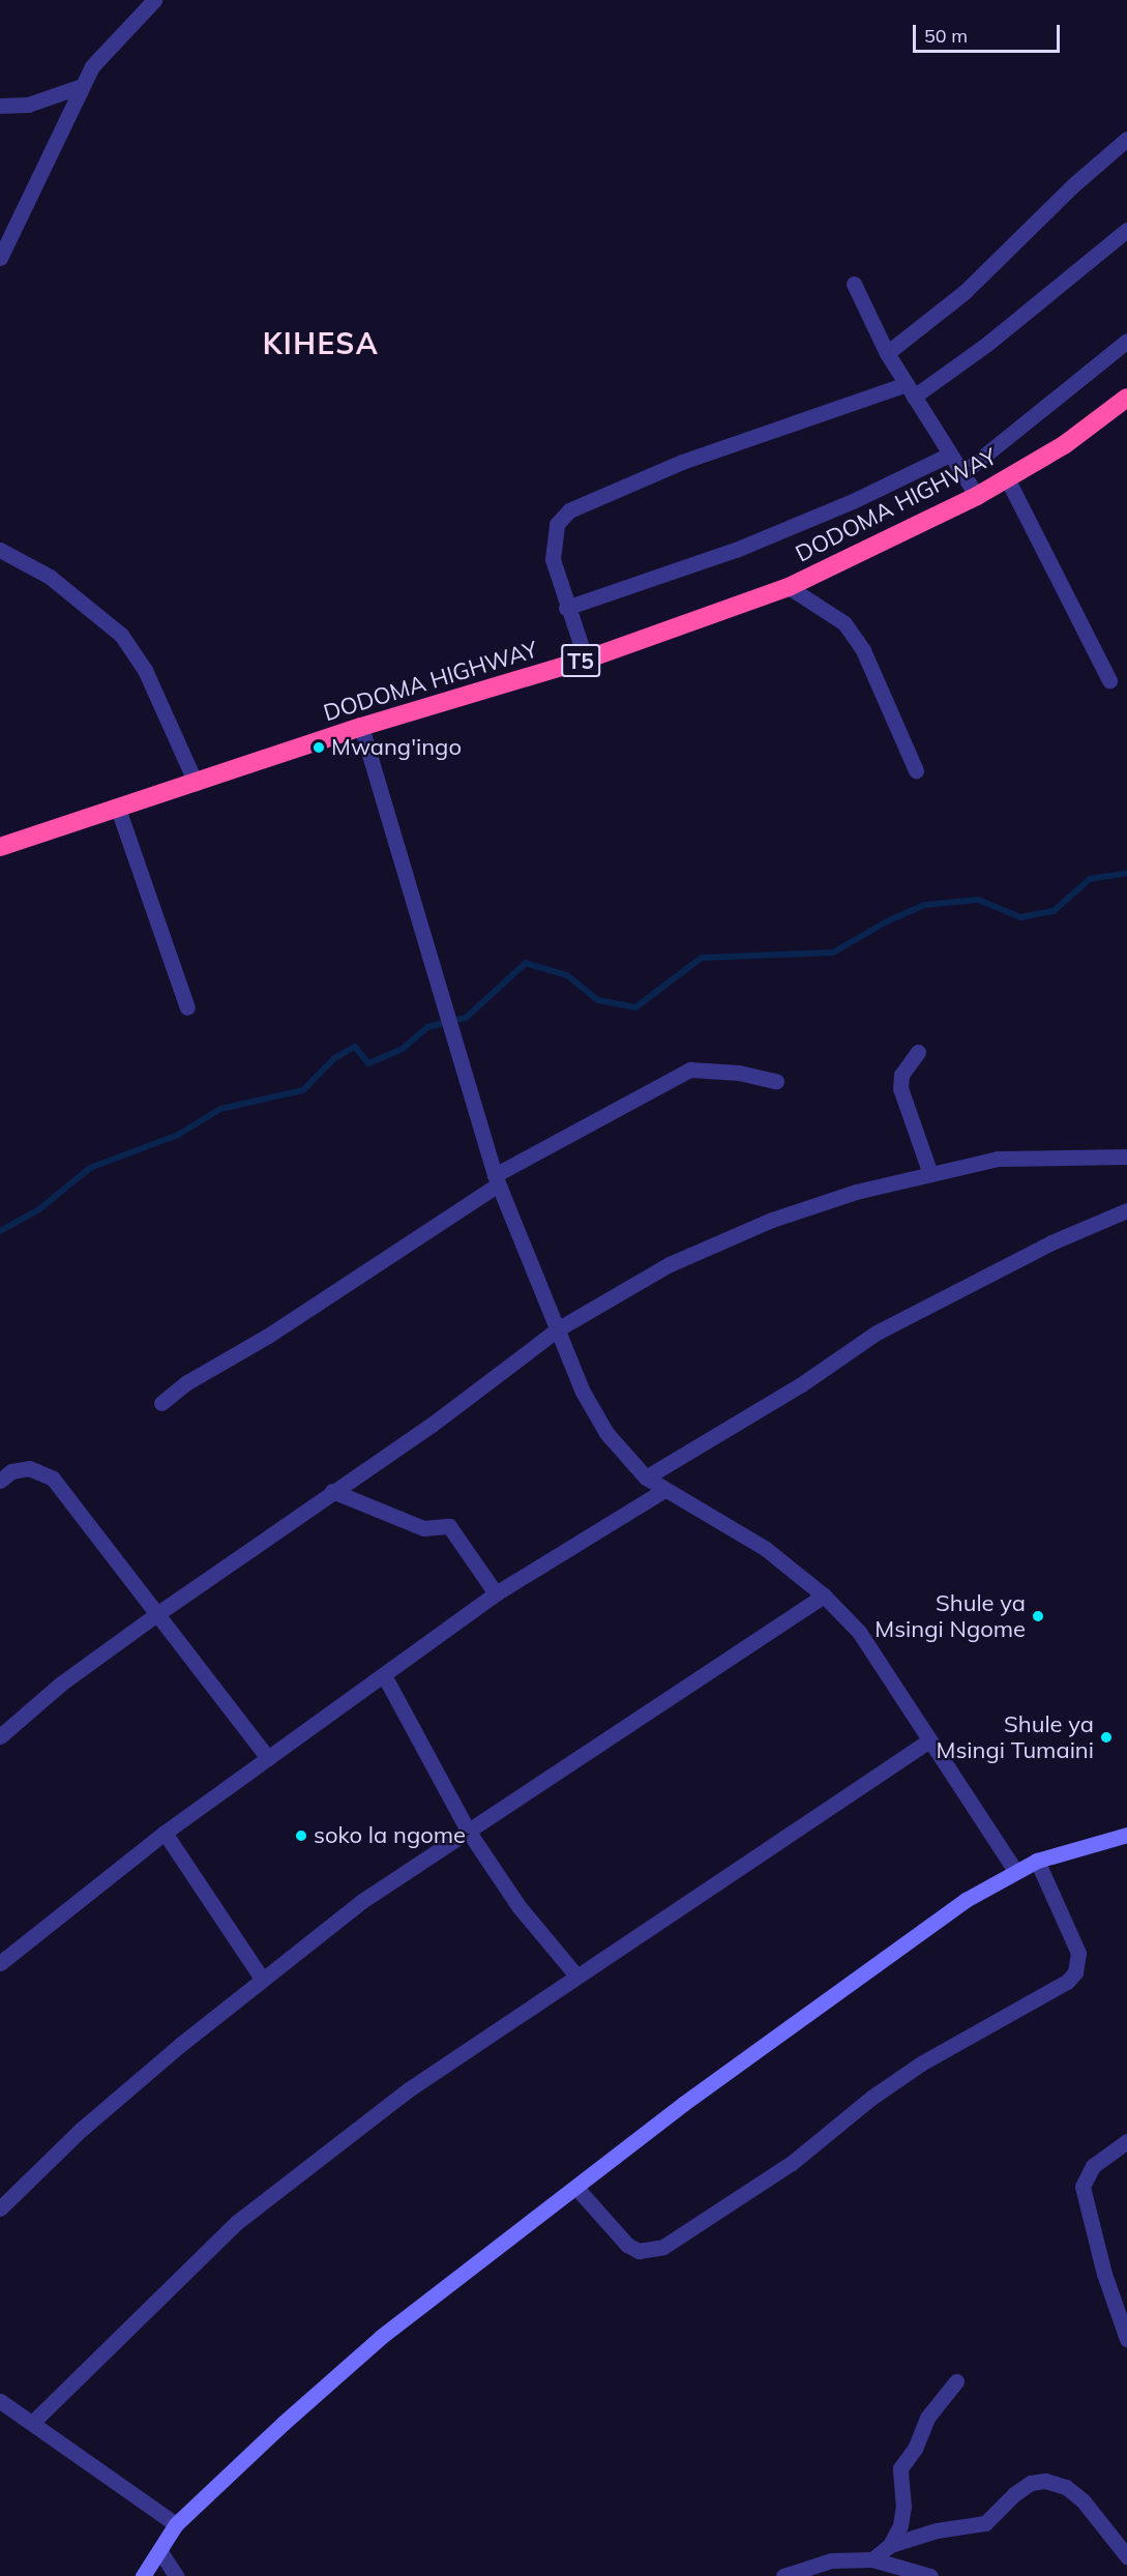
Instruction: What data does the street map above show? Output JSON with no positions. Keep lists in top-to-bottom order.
{
  "streets": {
    "highway": ["DODOMA HIGHWAY", "T5"]
  },
  "districts": ["KIHESA"],
  "places": [
    "Mwang'ingo",
    "Shule ya Msingi Ngome",
    "Shule ya Msingi Tumaini",
    "soko la ngome"
  ],
  "scale_bar": "50 m"
}
